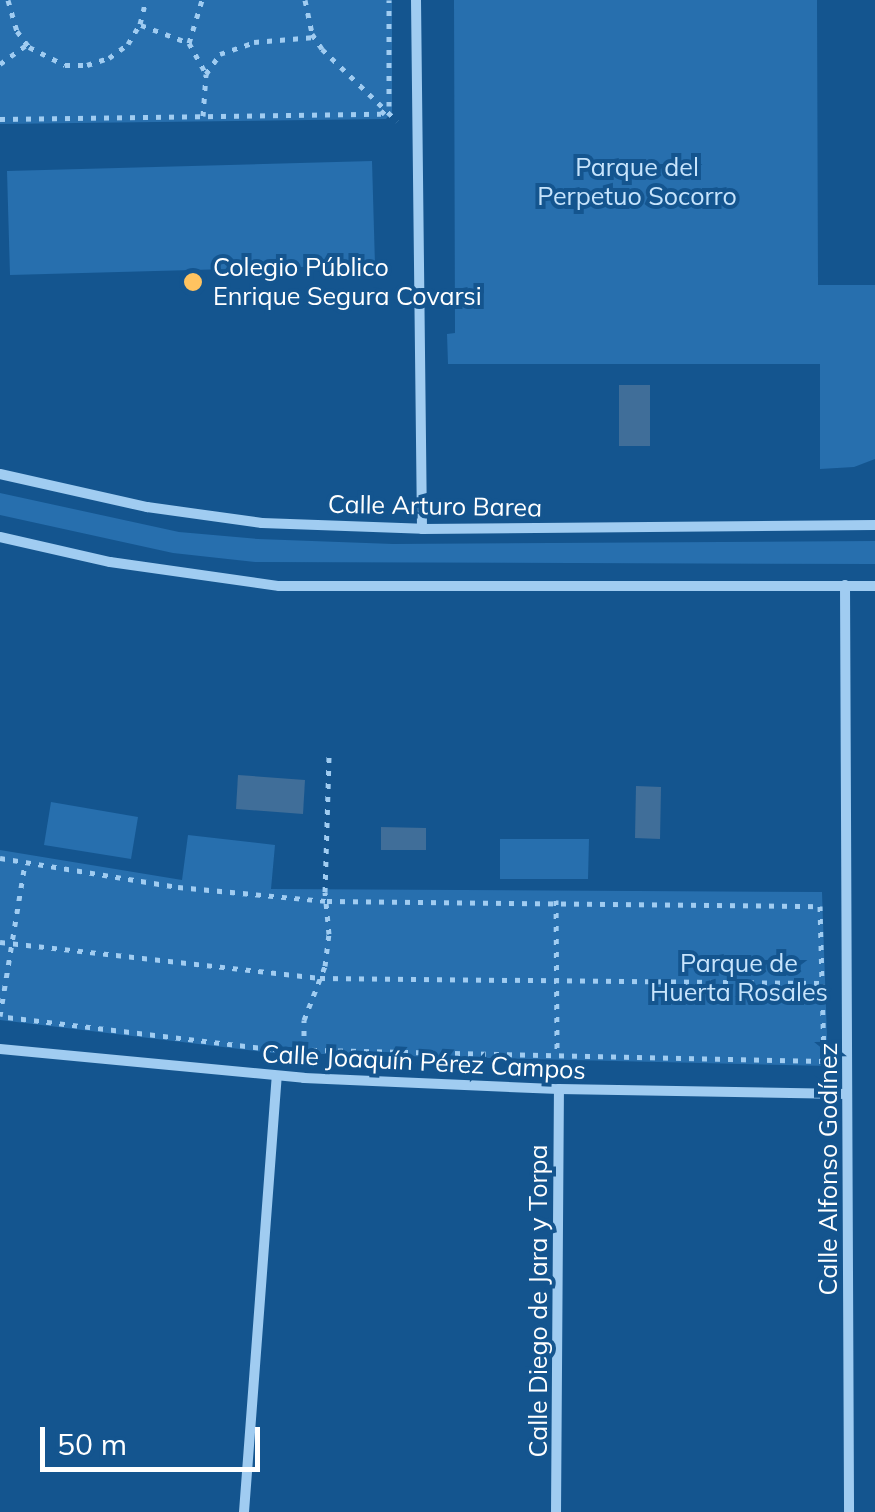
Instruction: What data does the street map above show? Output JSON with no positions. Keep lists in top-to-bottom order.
{
  "streets": {
    "street": [
      "Calle Arturo Barea",
      "Calle Joaquín Pérez Campos",
      "Calle Alfonso Godínez",
      "Calle Diego de Jara y Torpa"
    ]
  },
  "crossings": [
    ["Calle Joaquín Pérez Campos", "Calle Alfonso Godínez"],
    ["Calle Joaquín Pérez Campos", "Calle Diego de Jara y Torpa"]
  ],
  "parks": ["Parque del Perpetuo Socorro", "Parque de Huerta Rosales"],
  "places": ["Colegio Público Enrique Segura Covarsi"],
  "scale_bar": "50 m"
}
